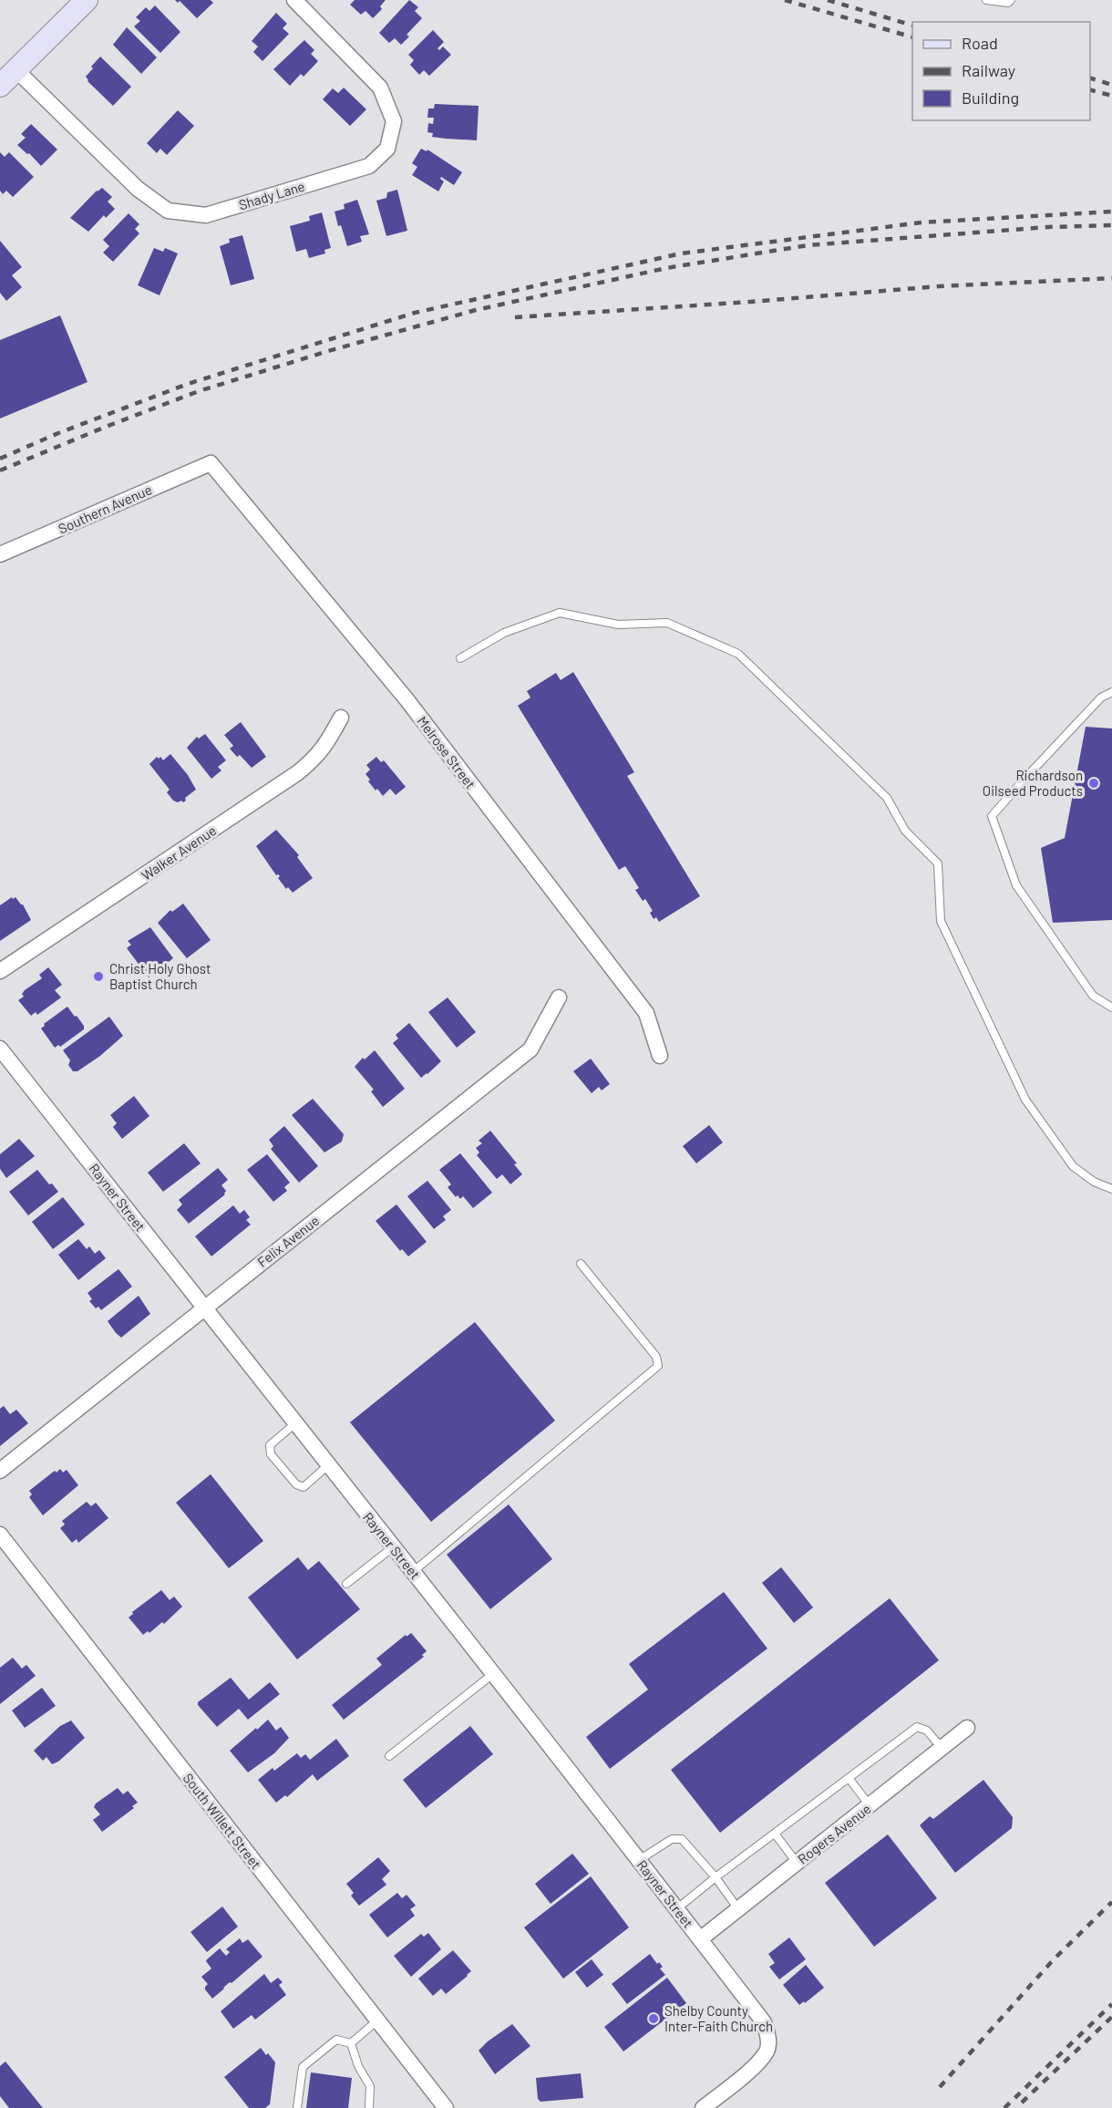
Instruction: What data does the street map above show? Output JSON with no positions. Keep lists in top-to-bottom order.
{
  "streets": {
    "street": [
      "Shady Lane",
      "Southern Avenue",
      "Melrose Street",
      "Walker Avenue",
      "Rayner Street",
      "Felix Avenue",
      "South Willett Street",
      "Rogers Avenue"
    ]
  },
  "crossings": [
    ["Southern Avenue", "Melrose Street"],
    ["Rayner Street", "Felix Avenue"],
    ["Rayner Street", "Rogers Avenue"]
  ],
  "places": ["Richardson Oilseed Products", "Christ Holy Ghost Baptist Church", "Shelby County Inter-Faith Church"],
  "legend": ["Road", "Railway", "Building"]
}
